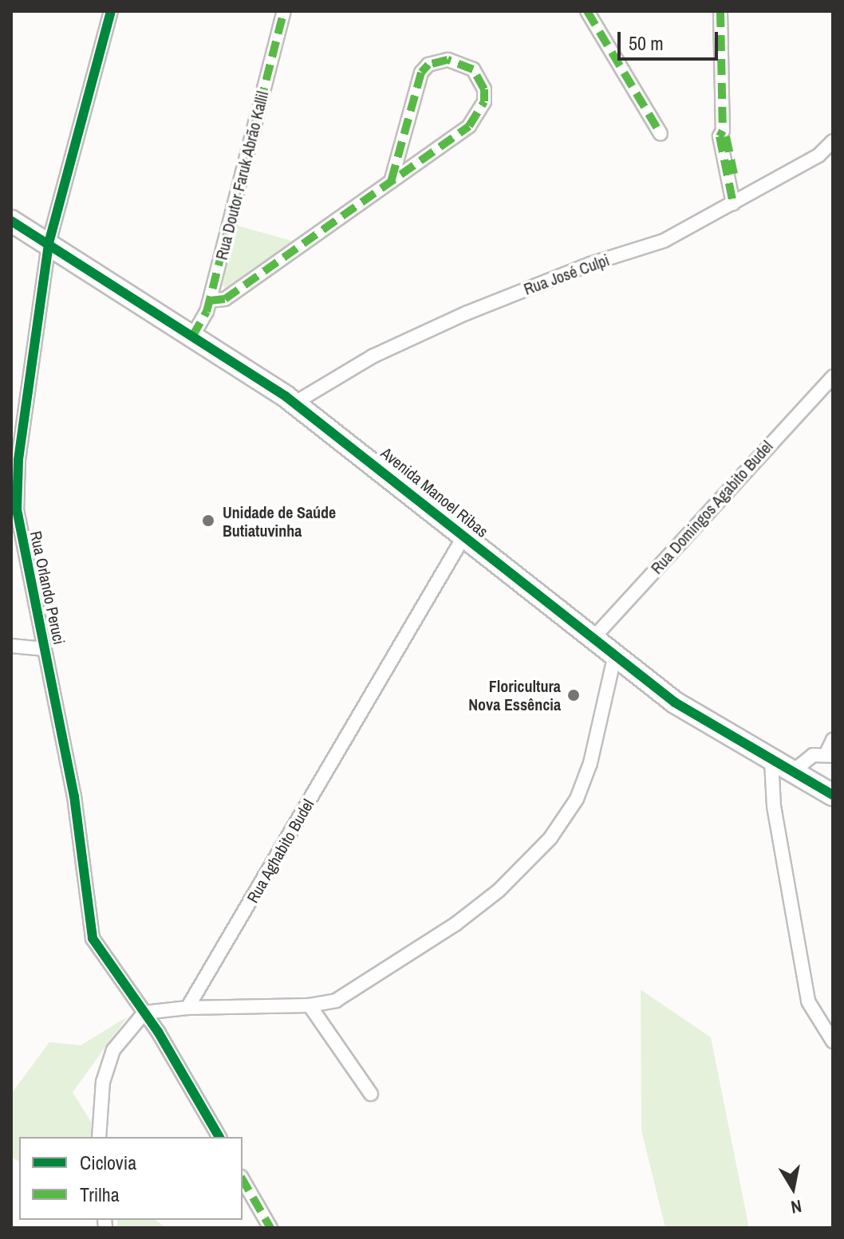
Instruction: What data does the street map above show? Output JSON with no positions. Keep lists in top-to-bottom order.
{
  "streets": {
    "main road": ["Avenida Manoel Ribas"],
    "street": [
      "Rua Doutor Faruk Abrão Kallil",
      "Rua José Culpi",
      "Rua Domingos Agabito Budel",
      "Rua Orlando Peruci",
      "Rua Aghabito Budel"
    ]
  },
  "crossings": [
    ["Rua Doutor Faruk Abrão Kallil", "Avenida Manoel Ribas"],
    ["Rua José Culpi", "Avenida Manoel Ribas"],
    ["Avenida Manoel Ribas", "Rua Domingos Agabito Budel"],
    ["Avenida Manoel Ribas", "Rua Orlando Peruci"],
    ["Avenida Manoel Ribas", "Rua Aghabito Budel"]
  ],
  "places": ["Unidade de Saúde Butiatuvinha", "Floricultura Nova Essência"],
  "legend": ["Ciclovia", "Trilha"],
  "scale_bar": "50 m",
  "north": "bottom"
}
